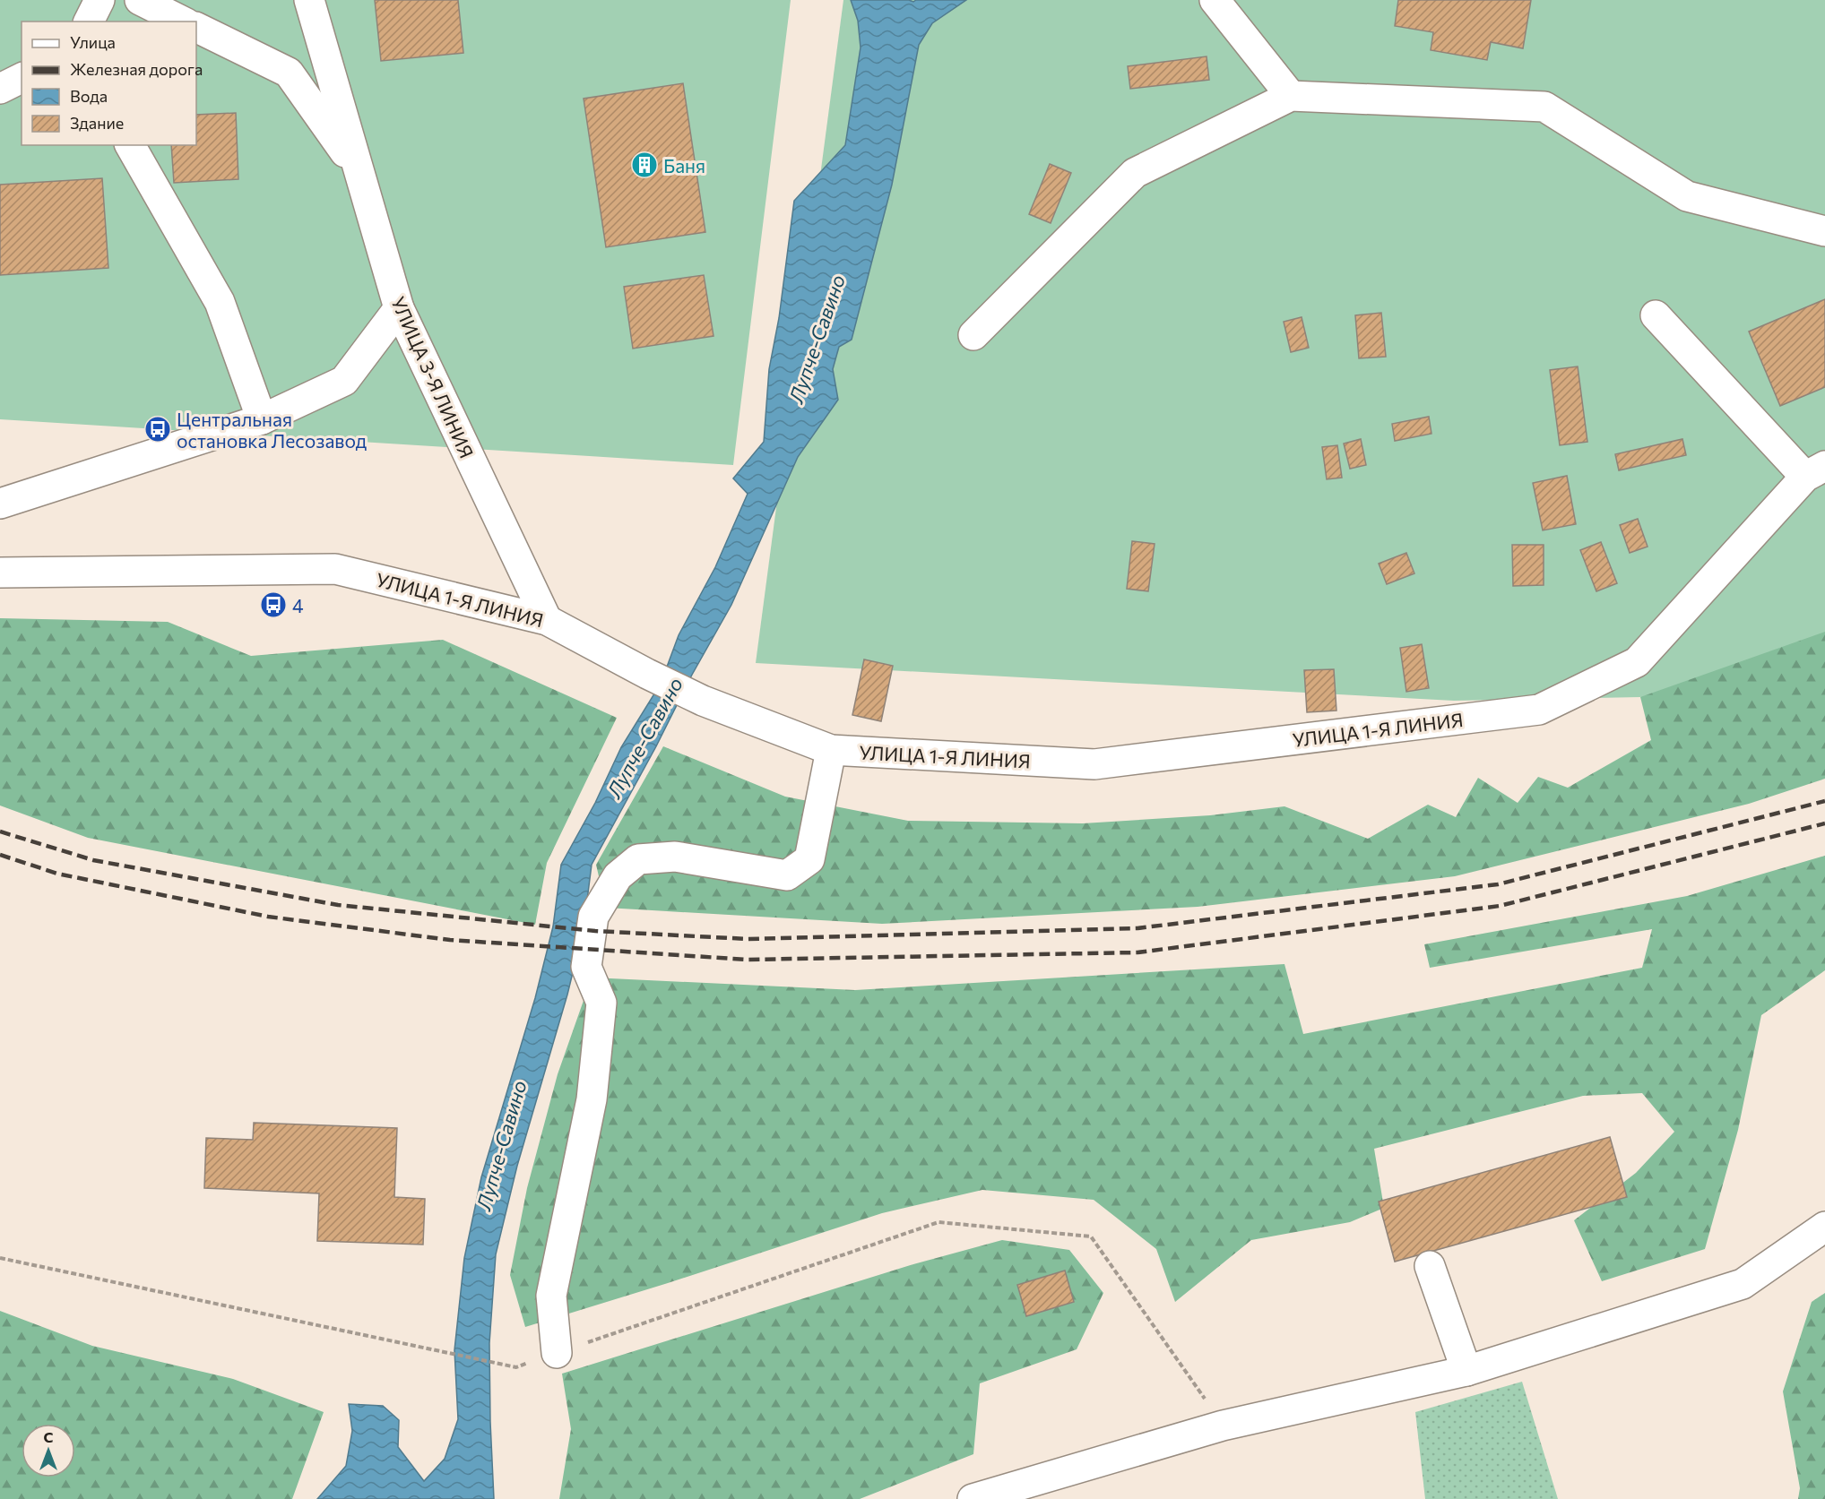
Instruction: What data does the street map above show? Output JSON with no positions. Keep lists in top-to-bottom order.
{
  "streets": {
    "street": ["УЛИЦА 3-Я ЛИНИЯ", "УЛИЦА 1-Я ЛИНИЯ"]
  },
  "crossings": [
    ["УЛИЦА 3-Я ЛИНИЯ", "УЛИЦА 1-Я ЛИНИЯ"]
  ],
  "water": ["Лупче-Савино"],
  "places": {
    "building": ["Баня"],
    "bus stop": ["Центральная остановка Лесозавод", "4"]
  },
  "legend": [
    "Улица",
    "Железная дорога",
    "Вода",
    "Здание"
  ],
  "north": "top"
}
